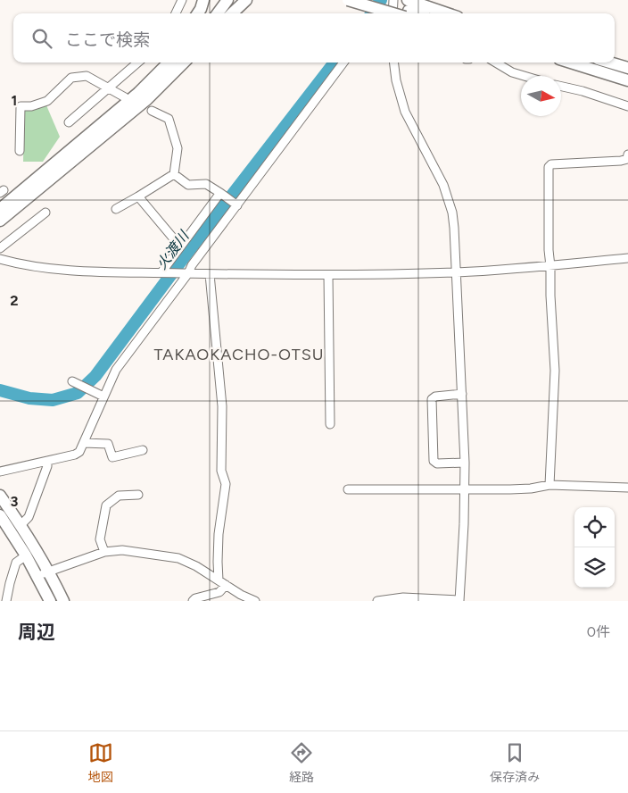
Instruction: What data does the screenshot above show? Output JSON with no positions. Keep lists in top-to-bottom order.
{
  "districts": ["TAKAOKACHO-OTSU"],
  "water": ["火渡川"],
  "north": "right",
  "page": {
    "search": "ここで検索",
    "heading": ["周辺", "0件"],
    "nav": ["地図", "経路", "保存済み"]
  },
  "grid": {
    "rows": ["1", "2", "3"]
  }
}
